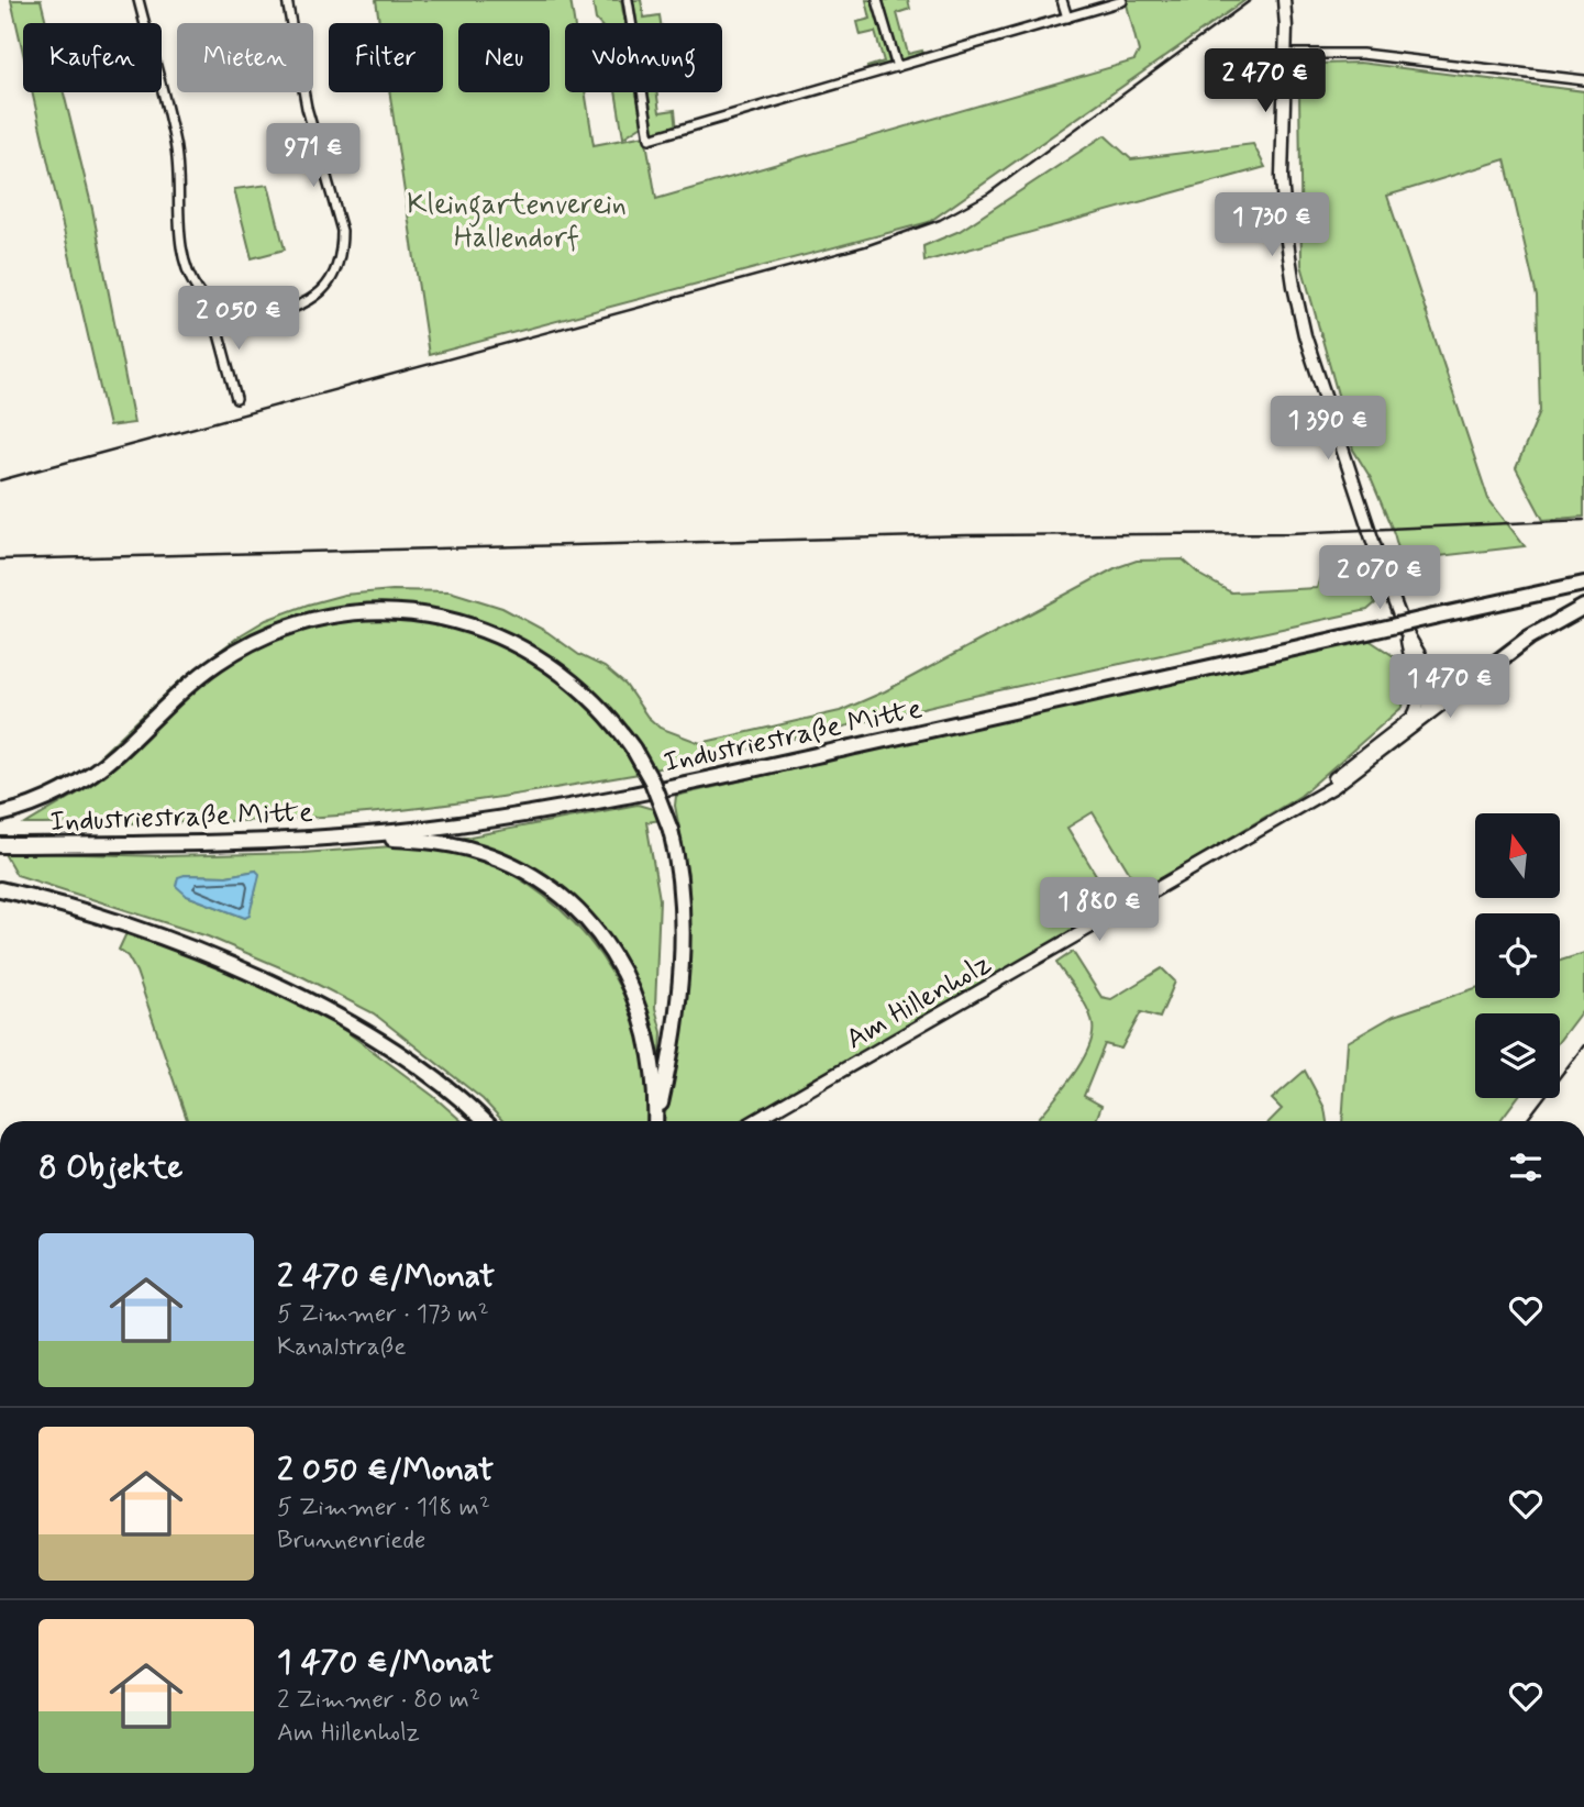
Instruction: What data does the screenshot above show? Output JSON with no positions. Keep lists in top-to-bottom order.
{
  "streets": {
    "highway": ["Industriestraße Mitte"],
    "street": ["Am Hillenholz"]
  },
  "parks": ["Kleingartenverein Hallendorf"],
  "north": "top",
  "page": {
    "chip": [
      "Kaufen",
      "Mieten",
      "Filter",
      "Neu",
      "Wohnung"
    ],
    "price": [
      "2 470 €",
      "971 €",
      "1 730 €",
      "2 050 €",
      "1 390 €",
      "2 070 €",
      "1 470 €",
      "1 880 €"
    ],
    "heading": "8 Objekte",
    "list": [
      {
        "name": "2 470 €/Monat",
        "note": "5 Zimmer · 173 m² · Kanalstraße"
      },
      {
        "name": "2 050 €/Monat",
        "note": "5 Zimmer · 118 m² · Brunnenriede"
      },
      {
        "name": "1 470 €/Monat",
        "note": "2 Zimmer · 80 m² · Am Hillenholz"
      }
    ]
  }
}
